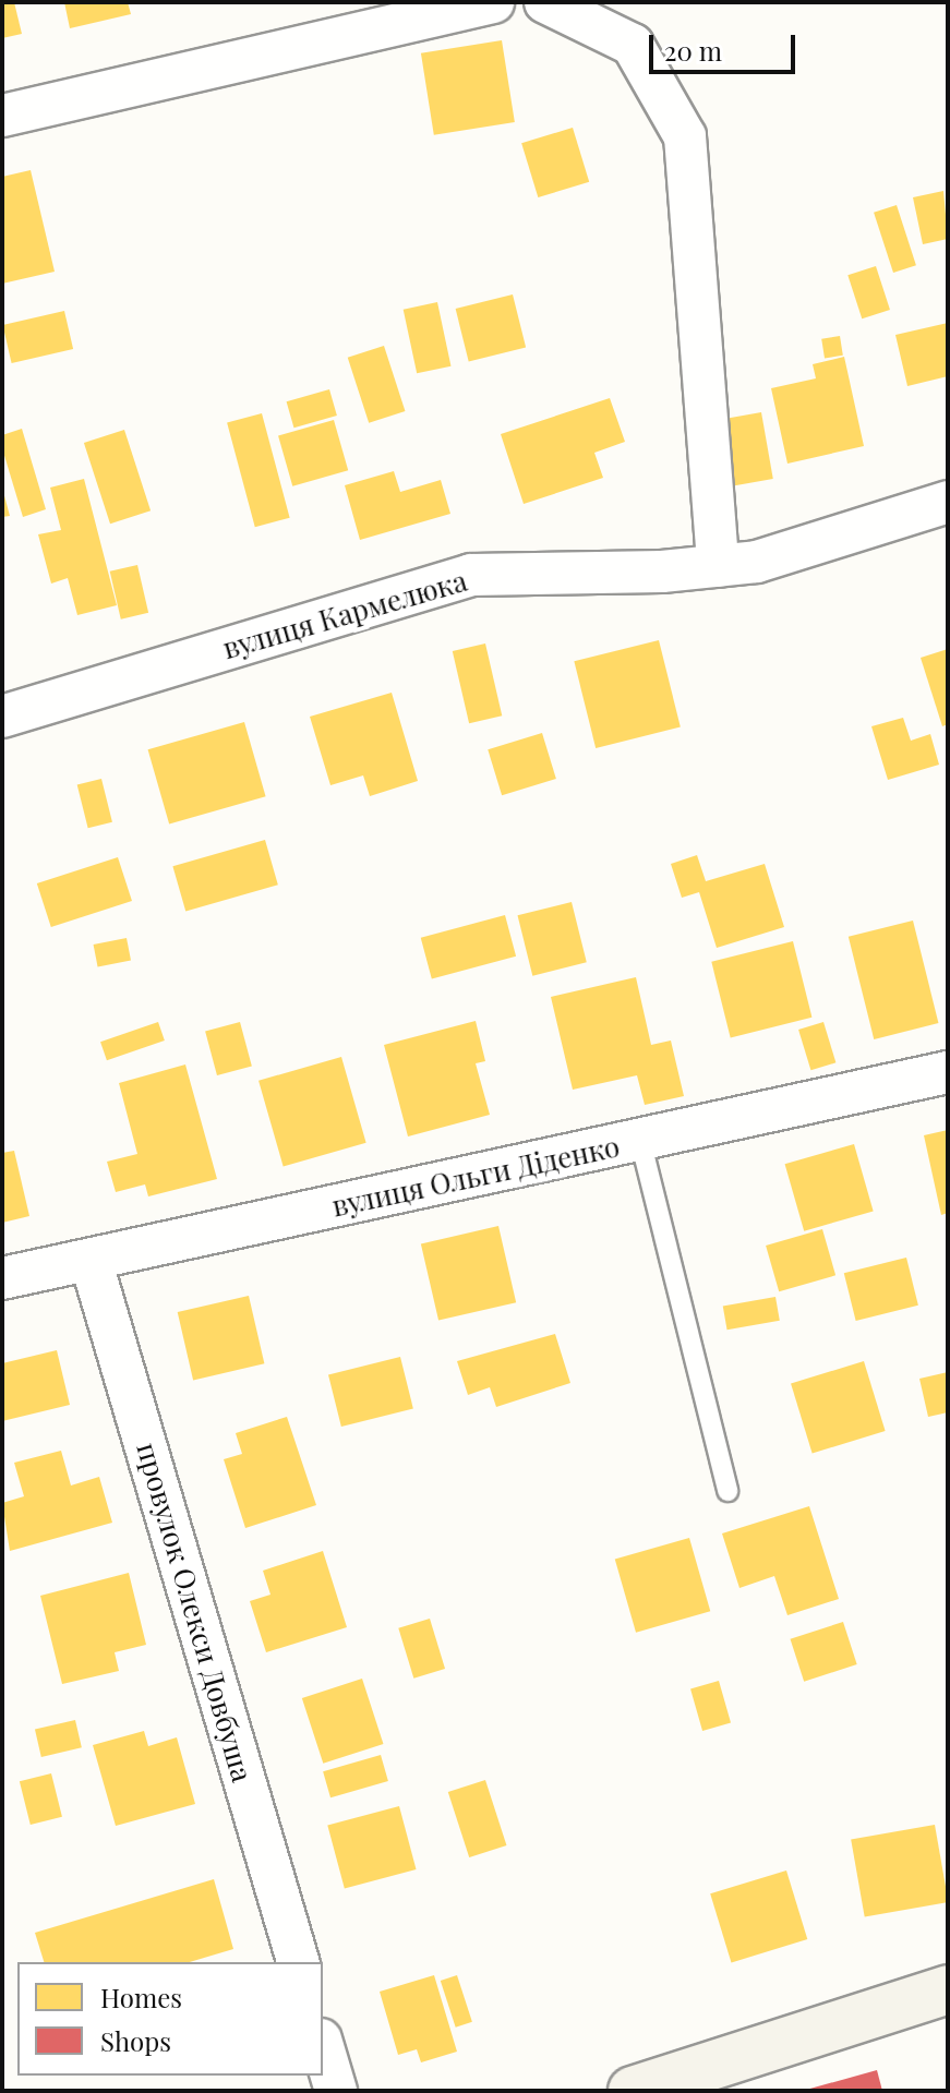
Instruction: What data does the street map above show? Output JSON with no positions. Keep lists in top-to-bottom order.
{
  "streets": {
    "street": ["вулиця Кармелюка", "вулиця Ольги Діденко", "провулок Олекси Довбуша"]
  },
  "crossings": [
    ["вулиця Ольги Діденко", "провулок Олекси Довбуша"]
  ],
  "legend": ["Homes", "Shops"],
  "scale_bar": "20 m"
}
